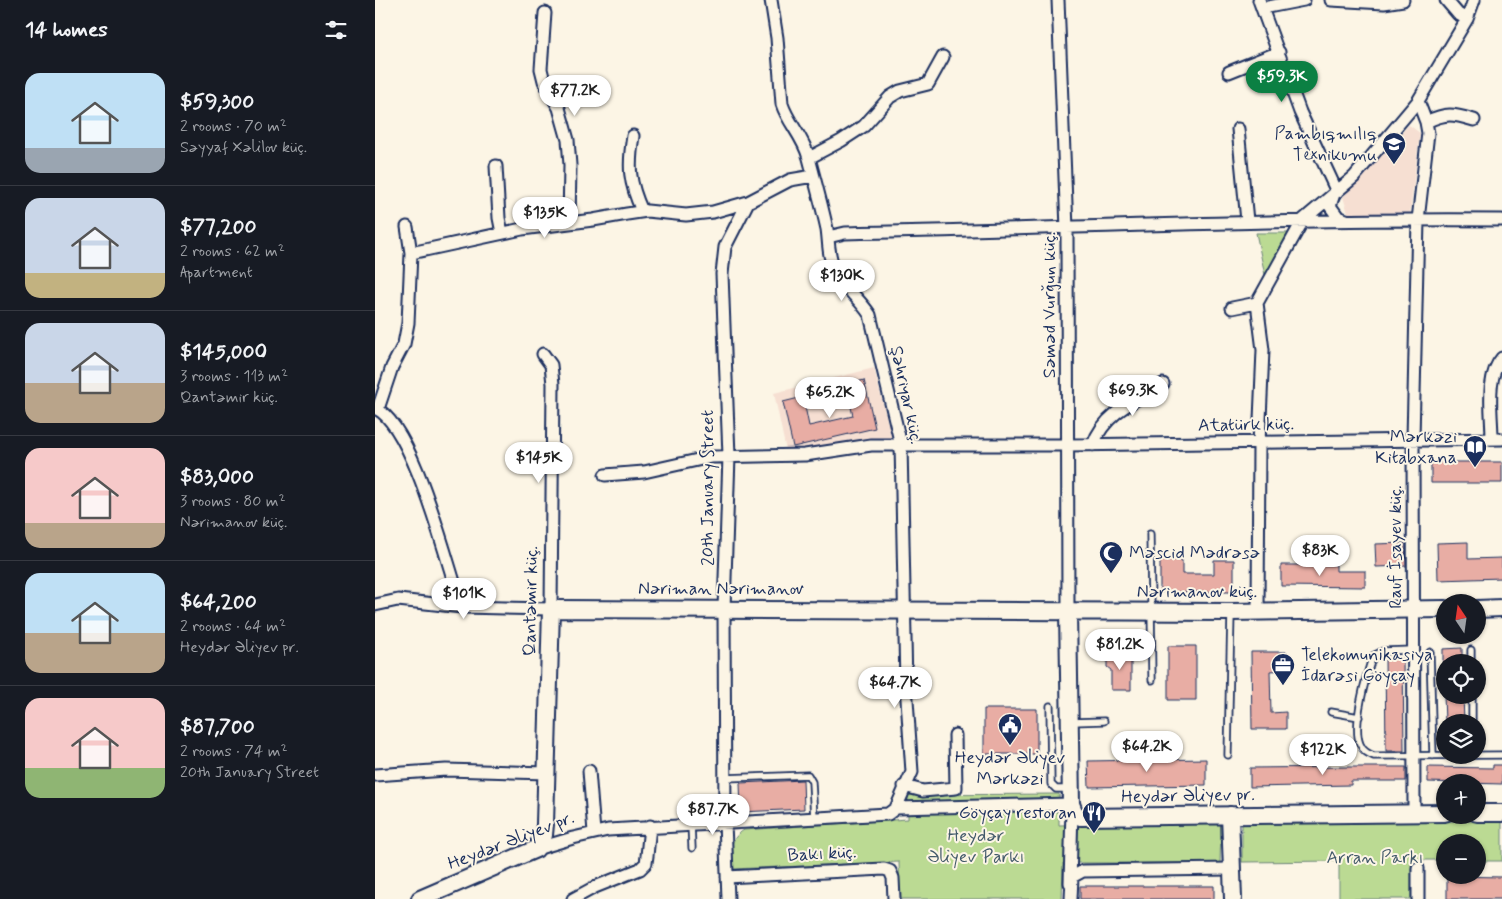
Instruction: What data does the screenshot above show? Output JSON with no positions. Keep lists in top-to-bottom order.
{
  "streets": {
    "main road": [
      "Nəriman Nərimanov",
      "Nərimanov küç.",
      "Qantəmir küç.",
      "Heydər Əliyev pr."
    ],
    "street": [
      "Səməd Vurğun küç.",
      "Şəhriyar küç.",
      "Atatürk küç.",
      "20th January Street",
      "Rauf İsayev küç.",
      "Bakı küç."
    ]
  },
  "crossings": [
    ["Səməd Vurğun küç.", "Atatürk küç."],
    ["Səməd Vurğun küç.", "Nəriman Nərimanov"],
    ["Səməd Vurğun küç.", "Nərimanov küç."],
    ["Şəhriyar küç.", "Atatürk küç."],
    ["Şəhriyar küç.", "Nəriman Nərimanov"],
    ["Şəhriyar küç.", "Heydər Əliyev pr."],
    ["Atatürk küç.", "20th January Street"],
    ["Atatürk küç.", "Rauf İsayev küç."],
    ["20th January Street", "Nəriman Nərimanov"],
    ["20th January Street", "Heydər Əliyev pr."],
    ["20th January Street", "Bakı küç."],
    ["Rauf İsayev küç.", "Nərimanov küç."],
    ["Rauf İsayev küç.", "Heydər Əliyev pr."],
    ["Nəriman Nərimanov", "Nərimanov küç."],
    ["Nəriman Nərimanov", "Qantəmir küç."],
    ["Qantəmir küç.", "Heydər Əliyev pr."]
  ],
  "parks": ["Heydər Əliyev Parkı", "Arran Parkı"],
  "places": {
    "school or university": ["Pambıqmılıq Texnikumu"],
    "library": ["Mərkəzi Kitabxana"],
    "mosque": ["Məscid Mədrəsə"],
    "office": ["Telekomunikasiya İdarəsi Göyçay"],
    "public building": ["Heydər Əliyev Mərkəzi"],
    "restaurant": ["Göyçay restoran"]
  },
  "north": "top",
  "page": {
    "heading": "14 homes",
    "list": [
      {
        "name": "$59,300",
        "note": "2 rooms · 70 m² · Səyyaf Xəlilov küç."
      },
      {
        "name": "$77,200",
        "note": "2 rooms · 62 m² · Apartment"
      },
      {
        "name": "$145,000",
        "note": "3 rooms · 113 m² · Qantəmir küç."
      },
      {
        "name": "$83,000",
        "note": "3 rooms · 80 m² · Nərimanov küç."
      },
      {
        "name": "$64,200",
        "note": "2 rooms · 64 m² · Heydər Əliyev pr."
      },
      {
        "name": "$87,700",
        "note": "2 rooms · 74 m² · 20th January Street"
      }
    ],
    "price": [
      "$59.3K",
      "$77.2K",
      "$135K",
      "$130K",
      "$69.3K",
      "$65.2K",
      "$145K",
      "$83K",
      "$101K",
      "$81.2K",
      "$64.7K",
      "$64.2K",
      "$122K",
      "$87.7K"
    ],
    "map_buttons": ["+", "−"]
  }
}
